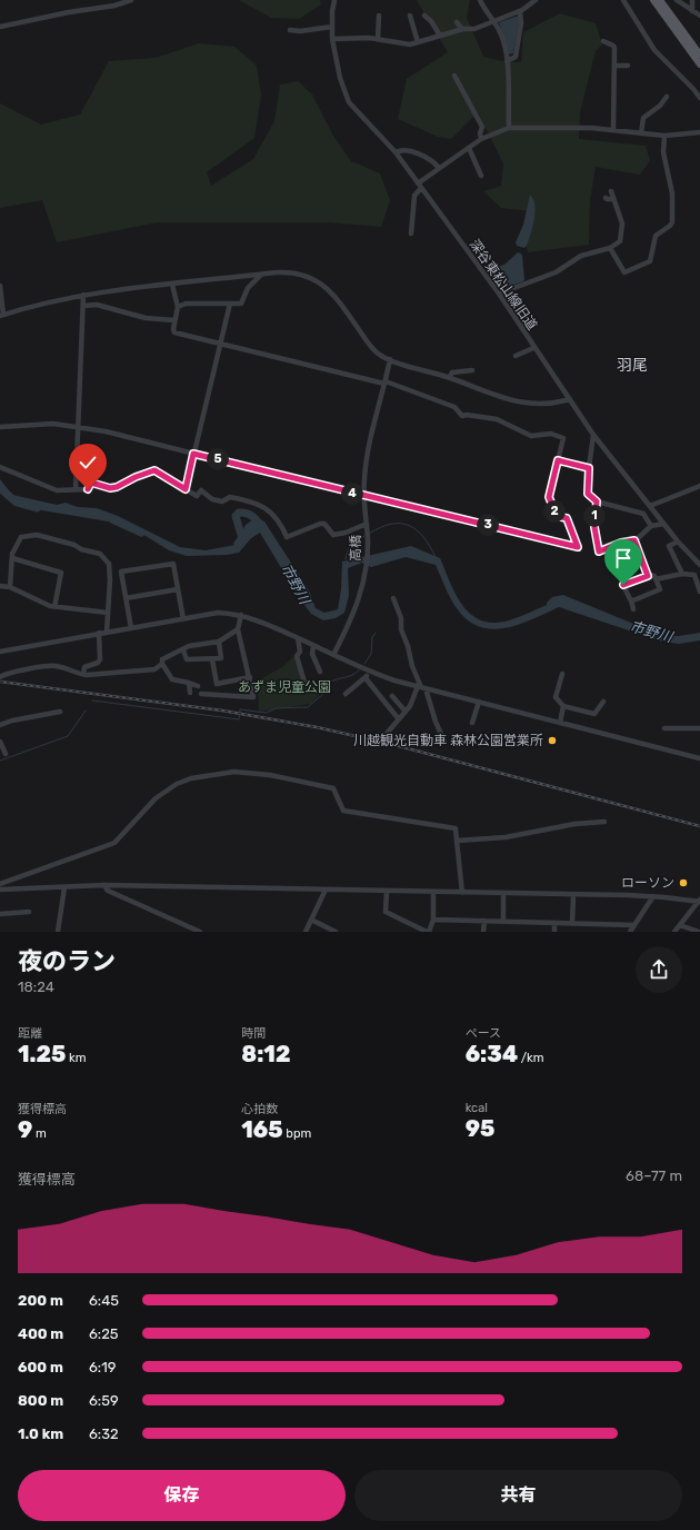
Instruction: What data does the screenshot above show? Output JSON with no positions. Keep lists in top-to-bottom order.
{
  "streets": {
    "street": ["深谷東松山線旧道", "高橋"]
  },
  "districts": ["羽尾"],
  "water": ["市野川"],
  "parks": ["あずま児童公園"],
  "places": ["川越観光自動車 森林公園営業所", "ローソン"],
  "page": {
    "pins": [
      "5",
      "4",
      "2",
      "1",
      "3"
    ],
    "heading": ["夜のラン", "18:24"],
    "stats": [
      ["距離", "1.25 km"],
      ["時間", "8:12"],
      ["ペース", "6:34 /km"],
      ["獲得標高", "9 m"],
      ["心拍数", "165 bpm"],
      ["kcal", "95"]
    ],
    "chart": ["獲得標高", "68–77 m"],
    "list": [
      {
        "name": "200 m",
        "note": "6:45"
      },
      {
        "name": "400 m",
        "note": "6:25"
      },
      {
        "name": "600 m",
        "note": "6:19"
      },
      {
        "name": "800 m",
        "note": "6:59"
      },
      {
        "name": "1.0 km",
        "note": "6:32"
      }
    ],
    "buttons": ["保存", "共有"]
  }
}
